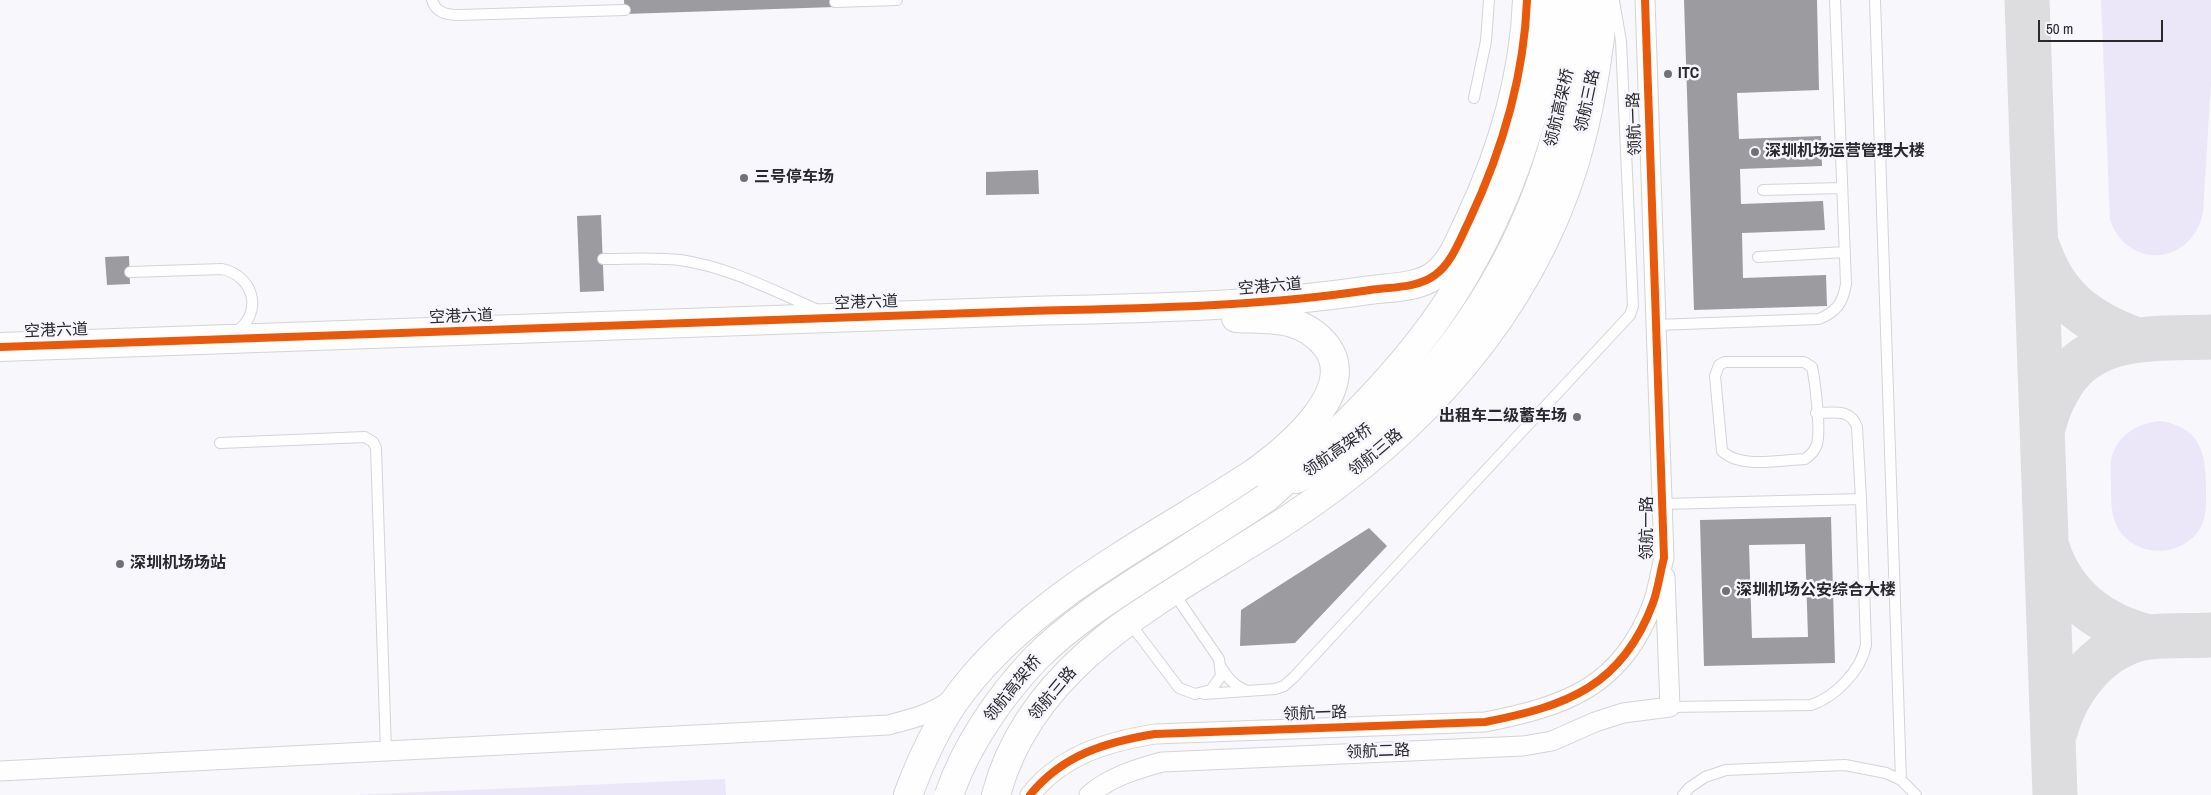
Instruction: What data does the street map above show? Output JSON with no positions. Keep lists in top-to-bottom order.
{
  "streets": {
    "main road": ["领航三路", "领航高架桥", "空港六道"],
    "street": ["领航一路", "领航二路"]
  },
  "places": [
    "ITC",
    "深圳机场运营管理大楼",
    "三号停车场",
    "出租车二级蓄车场",
    "深圳机场场站",
    "深圳机场公安综合大楼"
  ],
  "scale_bar": "50 m"
}
